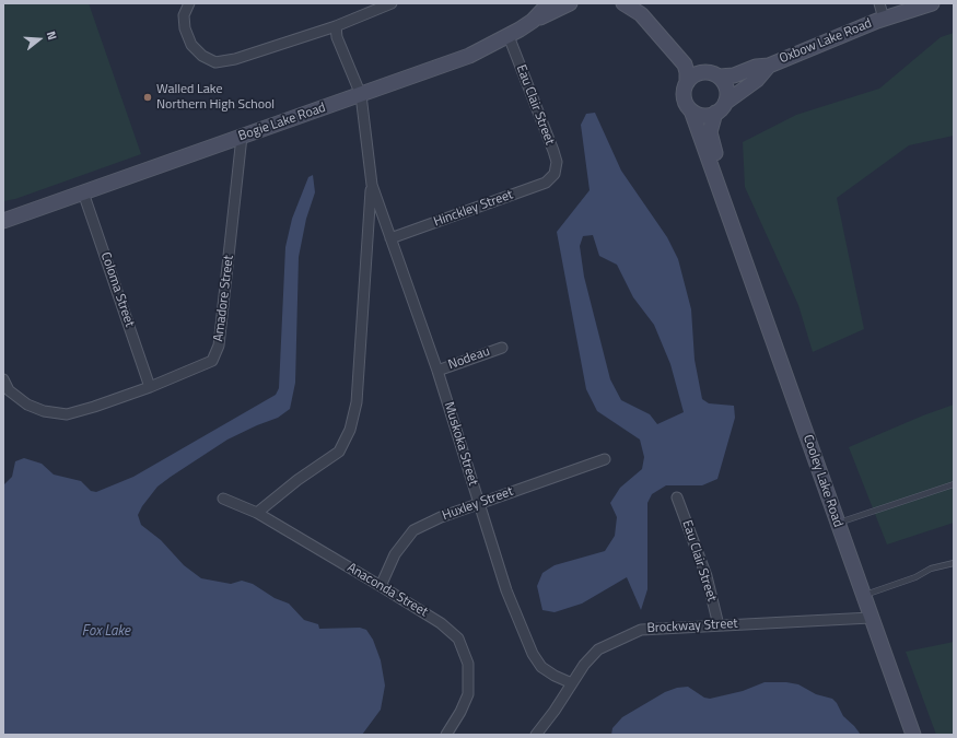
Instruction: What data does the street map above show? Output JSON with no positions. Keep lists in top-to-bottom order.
{
  "streets": {
    "street": [
      "Oxbow Lake Road",
      "Eau Clair Street",
      "Bogie Lake Road",
      "Hinckley Street",
      "Coloma Street",
      "Amadore Street",
      "Nodeau",
      "Muskoka Street",
      "Cooley Lake Road",
      "Huxley Street",
      "Anaconda Street",
      "Brockway Street"
    ]
  },
  "crossings": [
    ["Oxbow Lake Road", "Cooley Lake Road"],
    ["Eau Clair Street", "Bogie Lake Road"],
    ["Eau Clair Street", "Hinckley Street"],
    ["Eau Clair Street", "Brockway Street"],
    ["Bogie Lake Road", "Coloma Street"],
    ["Bogie Lake Road", "Amadore Street"],
    ["Bogie Lake Road", "Muskoka Street"],
    ["Hinckley Street", "Muskoka Street"],
    ["Coloma Street", "Amadore Street"],
    ["Nodeau", "Muskoka Street"],
    ["Muskoka Street", "Huxley Street"],
    ["Muskoka Street", "Anaconda Street"],
    ["Muskoka Street", "Brockway Street"],
    ["Cooley Lake Road", "Brockway Street"],
    ["Huxley Street", "Anaconda Street"]
  ],
  "water": ["Fox Lake"],
  "places": ["Walled Lake Northern High School"],
  "north": "right"
}
